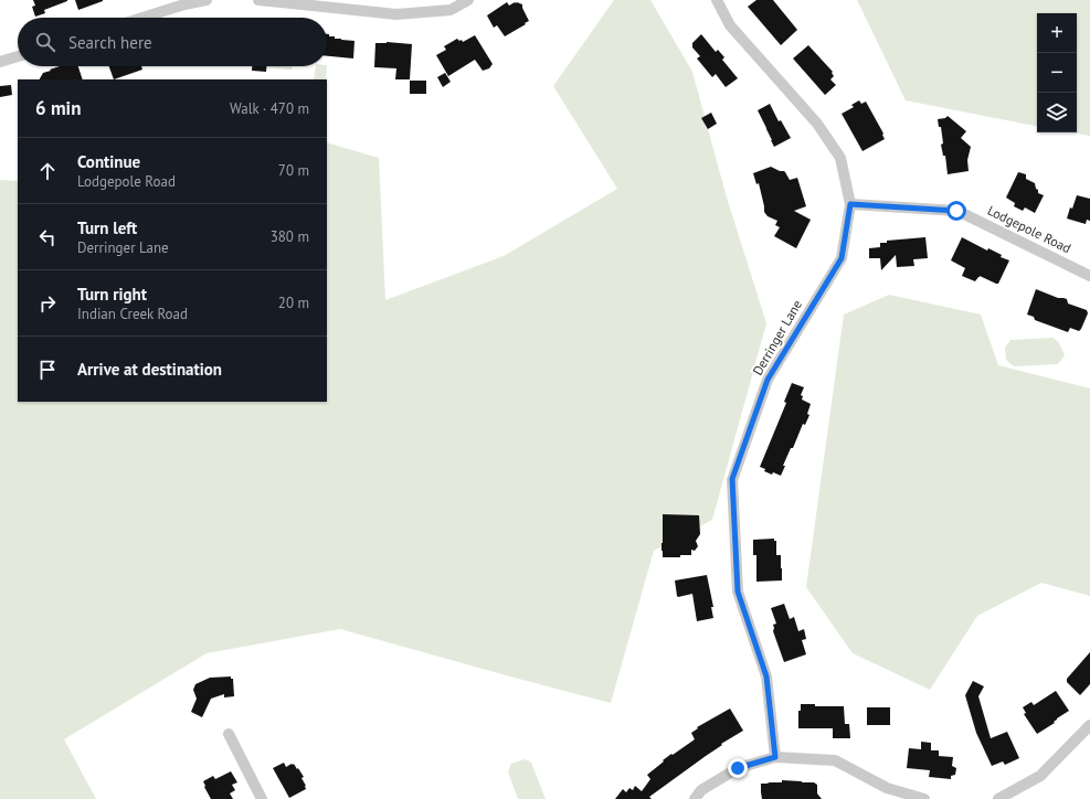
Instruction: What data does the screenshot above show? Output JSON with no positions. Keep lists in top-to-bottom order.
{
  "streets": {
    "street": ["Lodgepole Road", "Derringer Lane"]
  },
  "crossings": [
    ["Lodgepole Road", "Derringer Lane"]
  ],
  "page": {
    "map_buttons": ["+", "−"],
    "search": "Search here",
    "heading": ["6 min", "Walk · 470 m"],
    "list": [
      ["Continue", "Lodgepole Road", "70 m"],
      ["Turn left", "Derringer Lane", "380 m"],
      ["Turn right", "Indian Creek Road", "20 m"],
      "Arrive at destination"
    ]
  }
}
